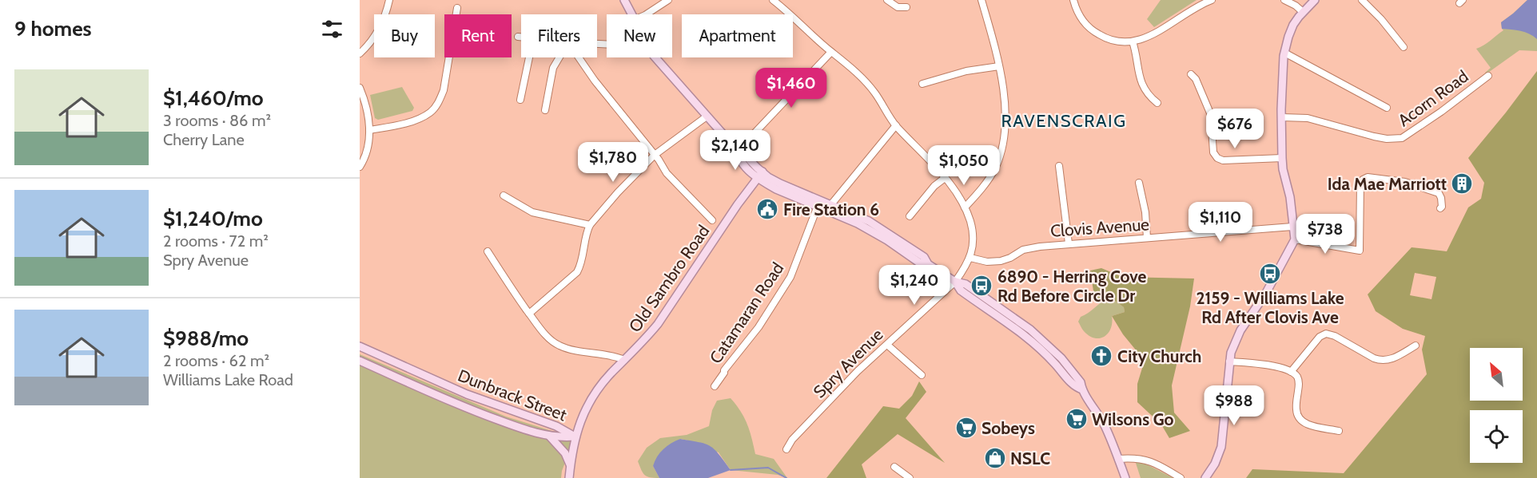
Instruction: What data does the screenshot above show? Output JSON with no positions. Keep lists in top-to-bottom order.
{
  "streets": {
    "main road": ["Old Sambro Road", "Dunbrack Street"],
    "street": [
      "Acorn Road",
      "Clovis Avenue",
      "Catamaran Road",
      "Spry Avenue"
    ]
  },
  "crossings": [
    ["Clovis Avenue", "Spry Avenue"],
    ["Old Sambro Road", "Dunbrack Street"]
  ],
  "districts": ["RAVENSCRAIG"],
  "places": {
    "building": ["Ida Mae Marriott"],
    "public building": ["Fire Station 6"],
    "bus stop": ["2159 - Williams Lake Rd After Clovis Ave", "6890 - Herring Cove Rd Before Circle Dr"],
    "church": ["City Church"],
    "supermarket": ["Wilsons Go", "Sobeys"],
    "shop": ["NSLC"]
  },
  "north": "top left",
  "page": {
    "heading": "9 homes",
    "chip": [
      "Buy",
      "Rent",
      "Filters",
      "New",
      "Apartment"
    ],
    "list": [
      {
        "name": "$1,460/mo",
        "note": "3 rooms · 86 m² · Cherry Lane"
      },
      {
        "name": "$1,240/mo",
        "note": "2 rooms · 72 m² · Spry Avenue"
      },
      {
        "name": "$988/mo",
        "note": "2 rooms · 62 m² · Williams Lake Road"
      }
    ],
    "price": [
      "$1,460",
      "$676",
      "$2,140",
      "$1,780",
      "$1,050",
      "$1,110",
      "$738",
      "$1,240",
      "$988"
    ]
  }
}
